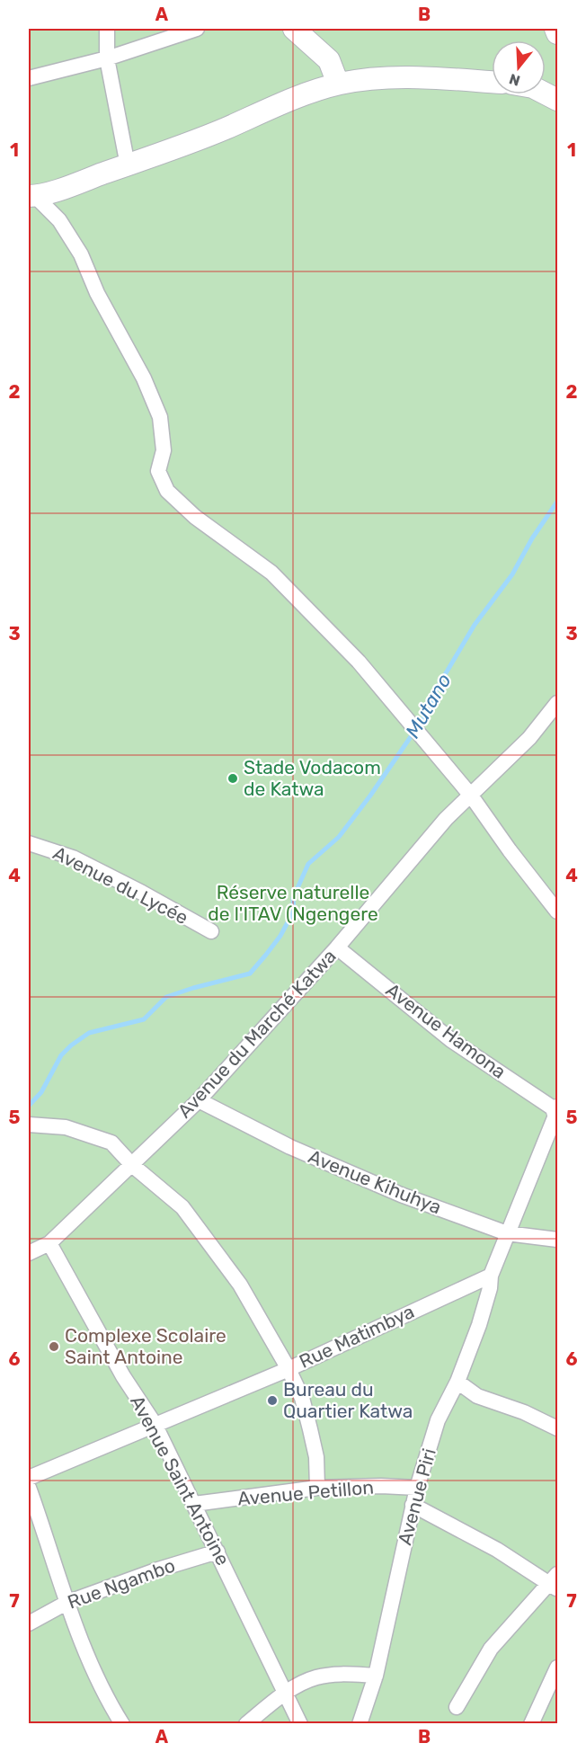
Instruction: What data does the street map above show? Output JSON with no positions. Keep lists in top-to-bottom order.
{
  "streets": {
    "street": [
      "Avenue du Lycée",
      "Avenue Hamona",
      "Avenue du Marché Katwa",
      "Avenue Kihuhya",
      "Rue Matimbya",
      "Avenue Saint Antoine",
      "Avenue Petillon",
      "Avenue Piri",
      "Rue Ngambo"
    ]
  },
  "crossings": [
    ["Avenue Hamona", "Avenue du Marché Katwa"],
    ["Avenue du Marché Katwa", "Avenue Kihuhya"],
    ["Avenue du Marché Katwa", "Avenue Saint Antoine"],
    ["Rue Matimbya", "Avenue Saint Antoine"],
    ["Rue Matimbya", "Avenue Piri"],
    ["Avenue Saint Antoine", "Avenue Petillon"],
    ["Avenue Saint Antoine", "Rue Ngambo"],
    ["Avenue Petillon", "Avenue Piri"]
  ],
  "water": ["Mutano"],
  "parks": ["Réserve naturelle de l'ITAV (Ngengere"],
  "places": ["Stade Vodacom de Katwa", "Complexe Scolaire Saint Antoine", "Bureau du Quartier Katwa"],
  "north": "bottom",
  "grid": {
    "columns": ["A", "B"],
    "rows": [
      "1",
      "2",
      "3",
      "4",
      "5",
      "6",
      "7"
    ]
  }
}
